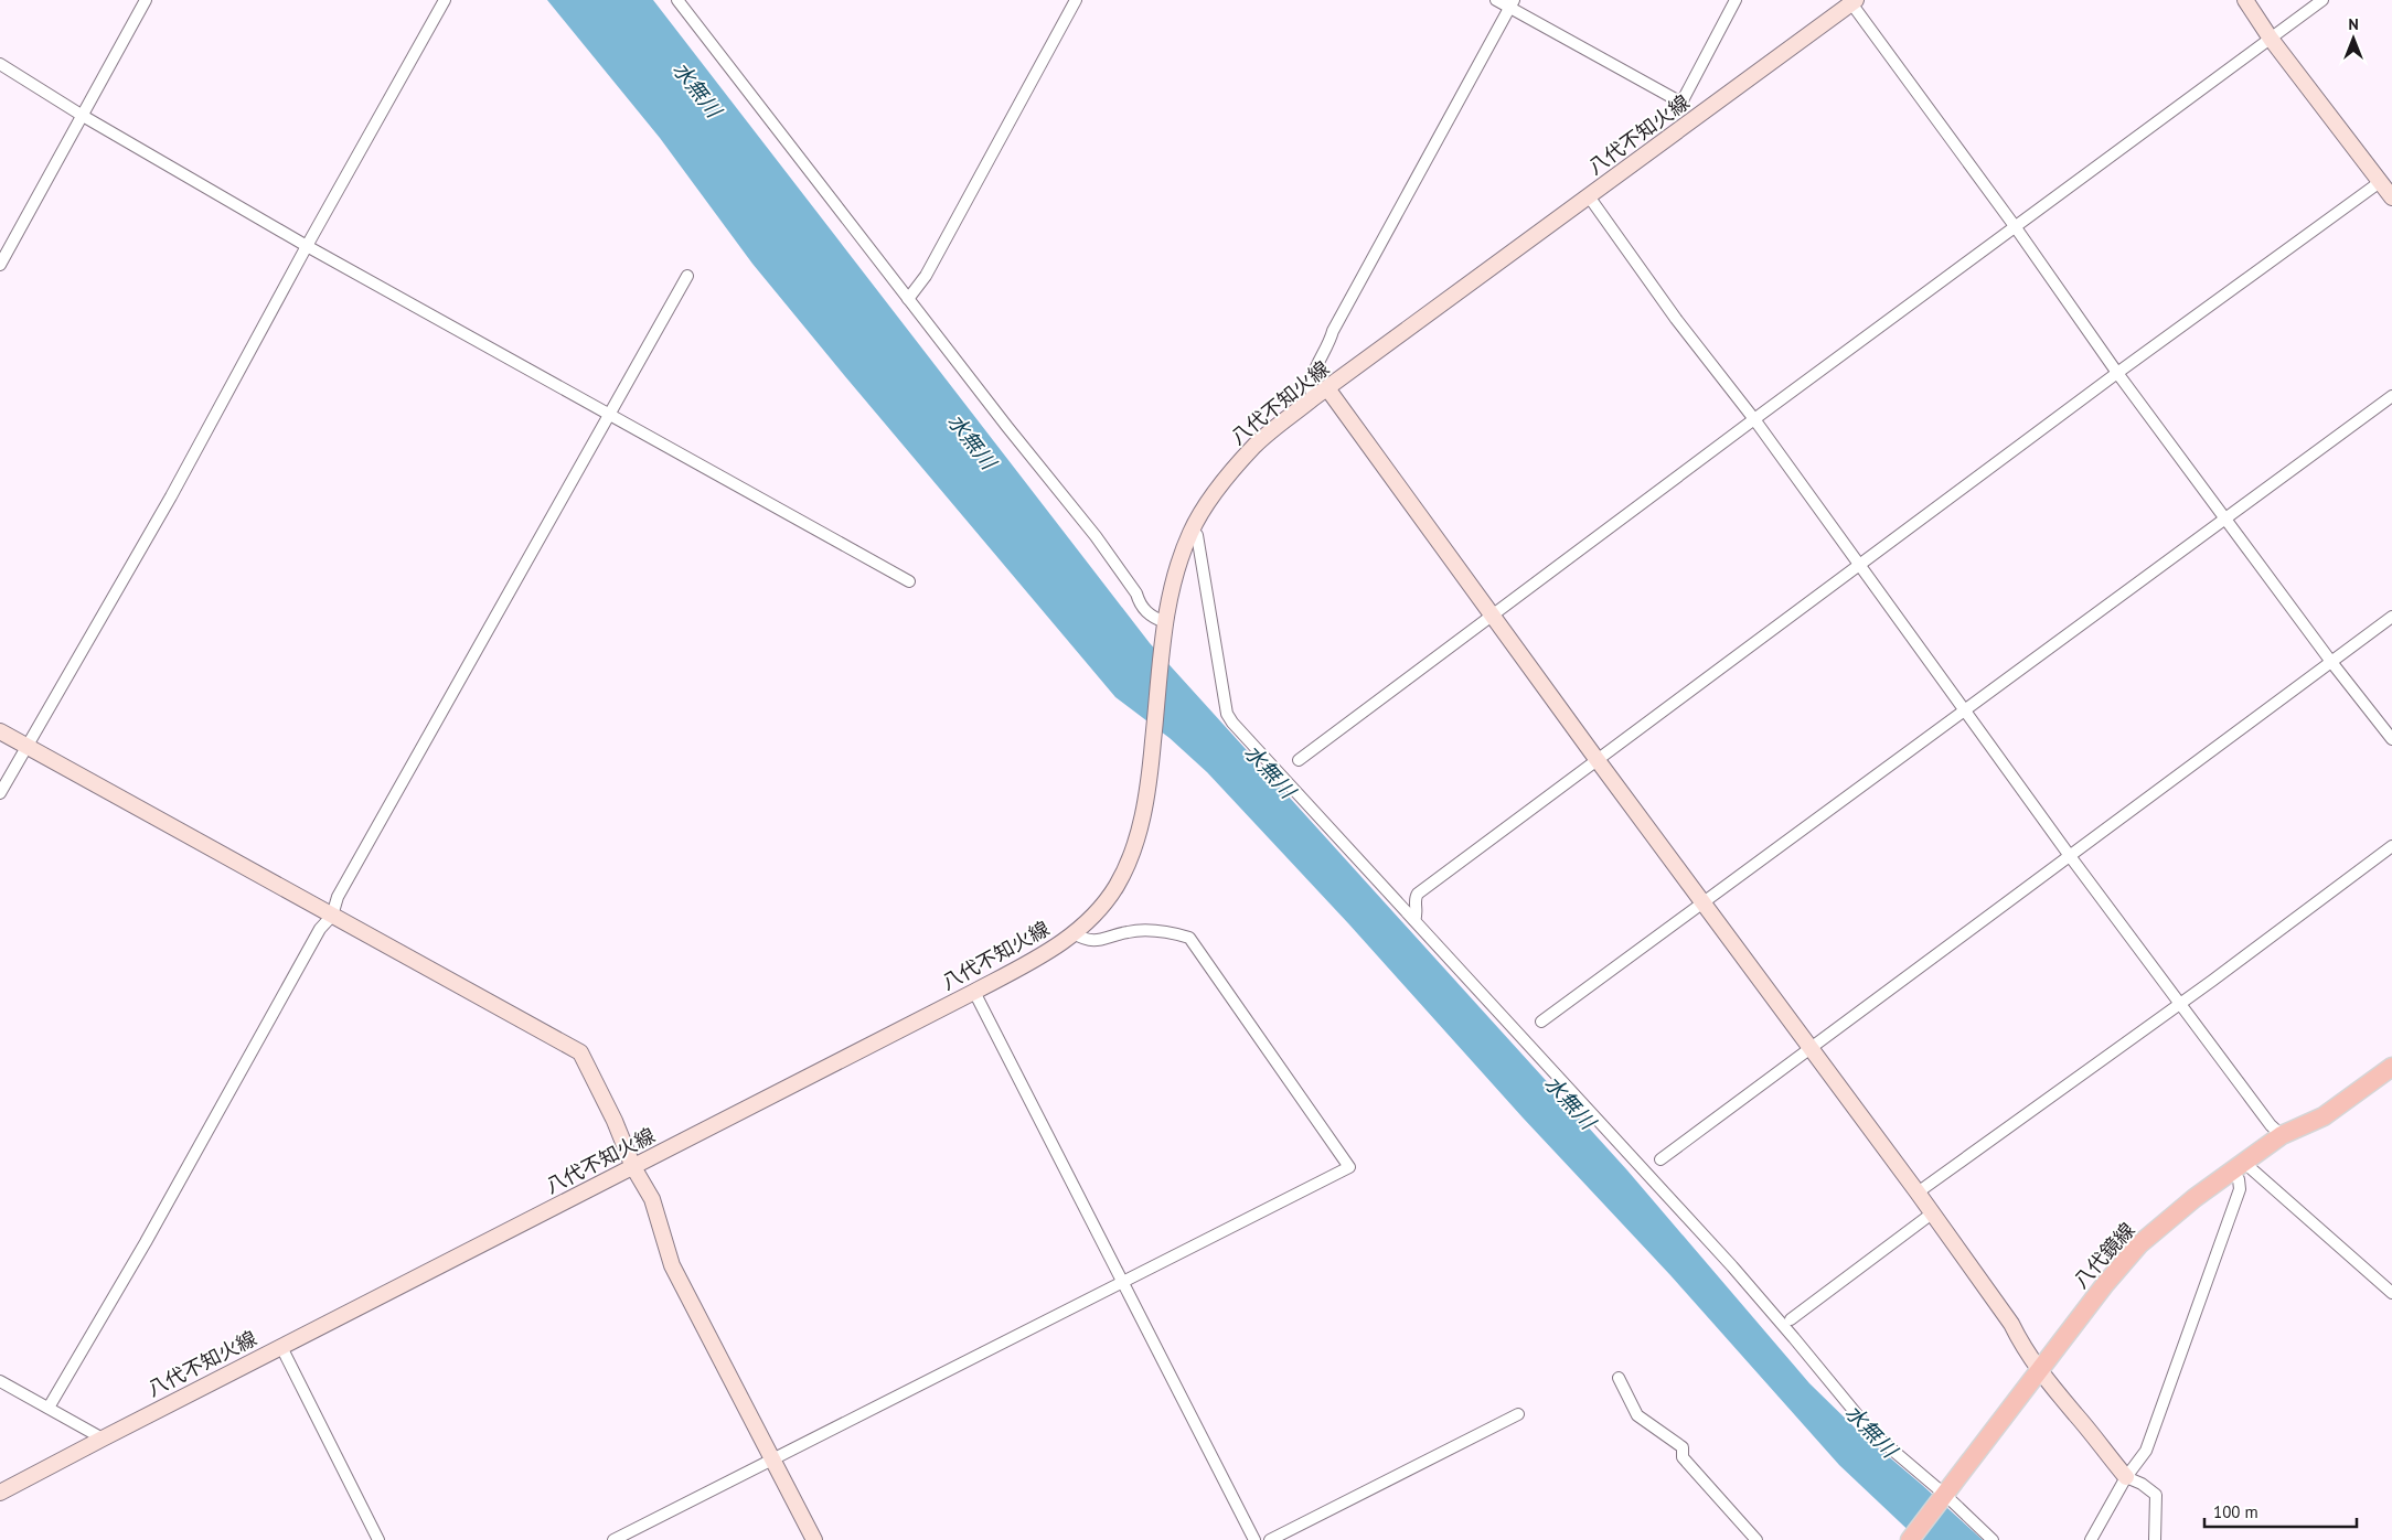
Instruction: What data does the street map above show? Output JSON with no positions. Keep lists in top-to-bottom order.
{
  "streets": {
    "main road": ["八代不知火線", "八代鏡線"]
  },
  "water": ["水無川"],
  "scale_bar": "100 m",
  "north": "top"
}
